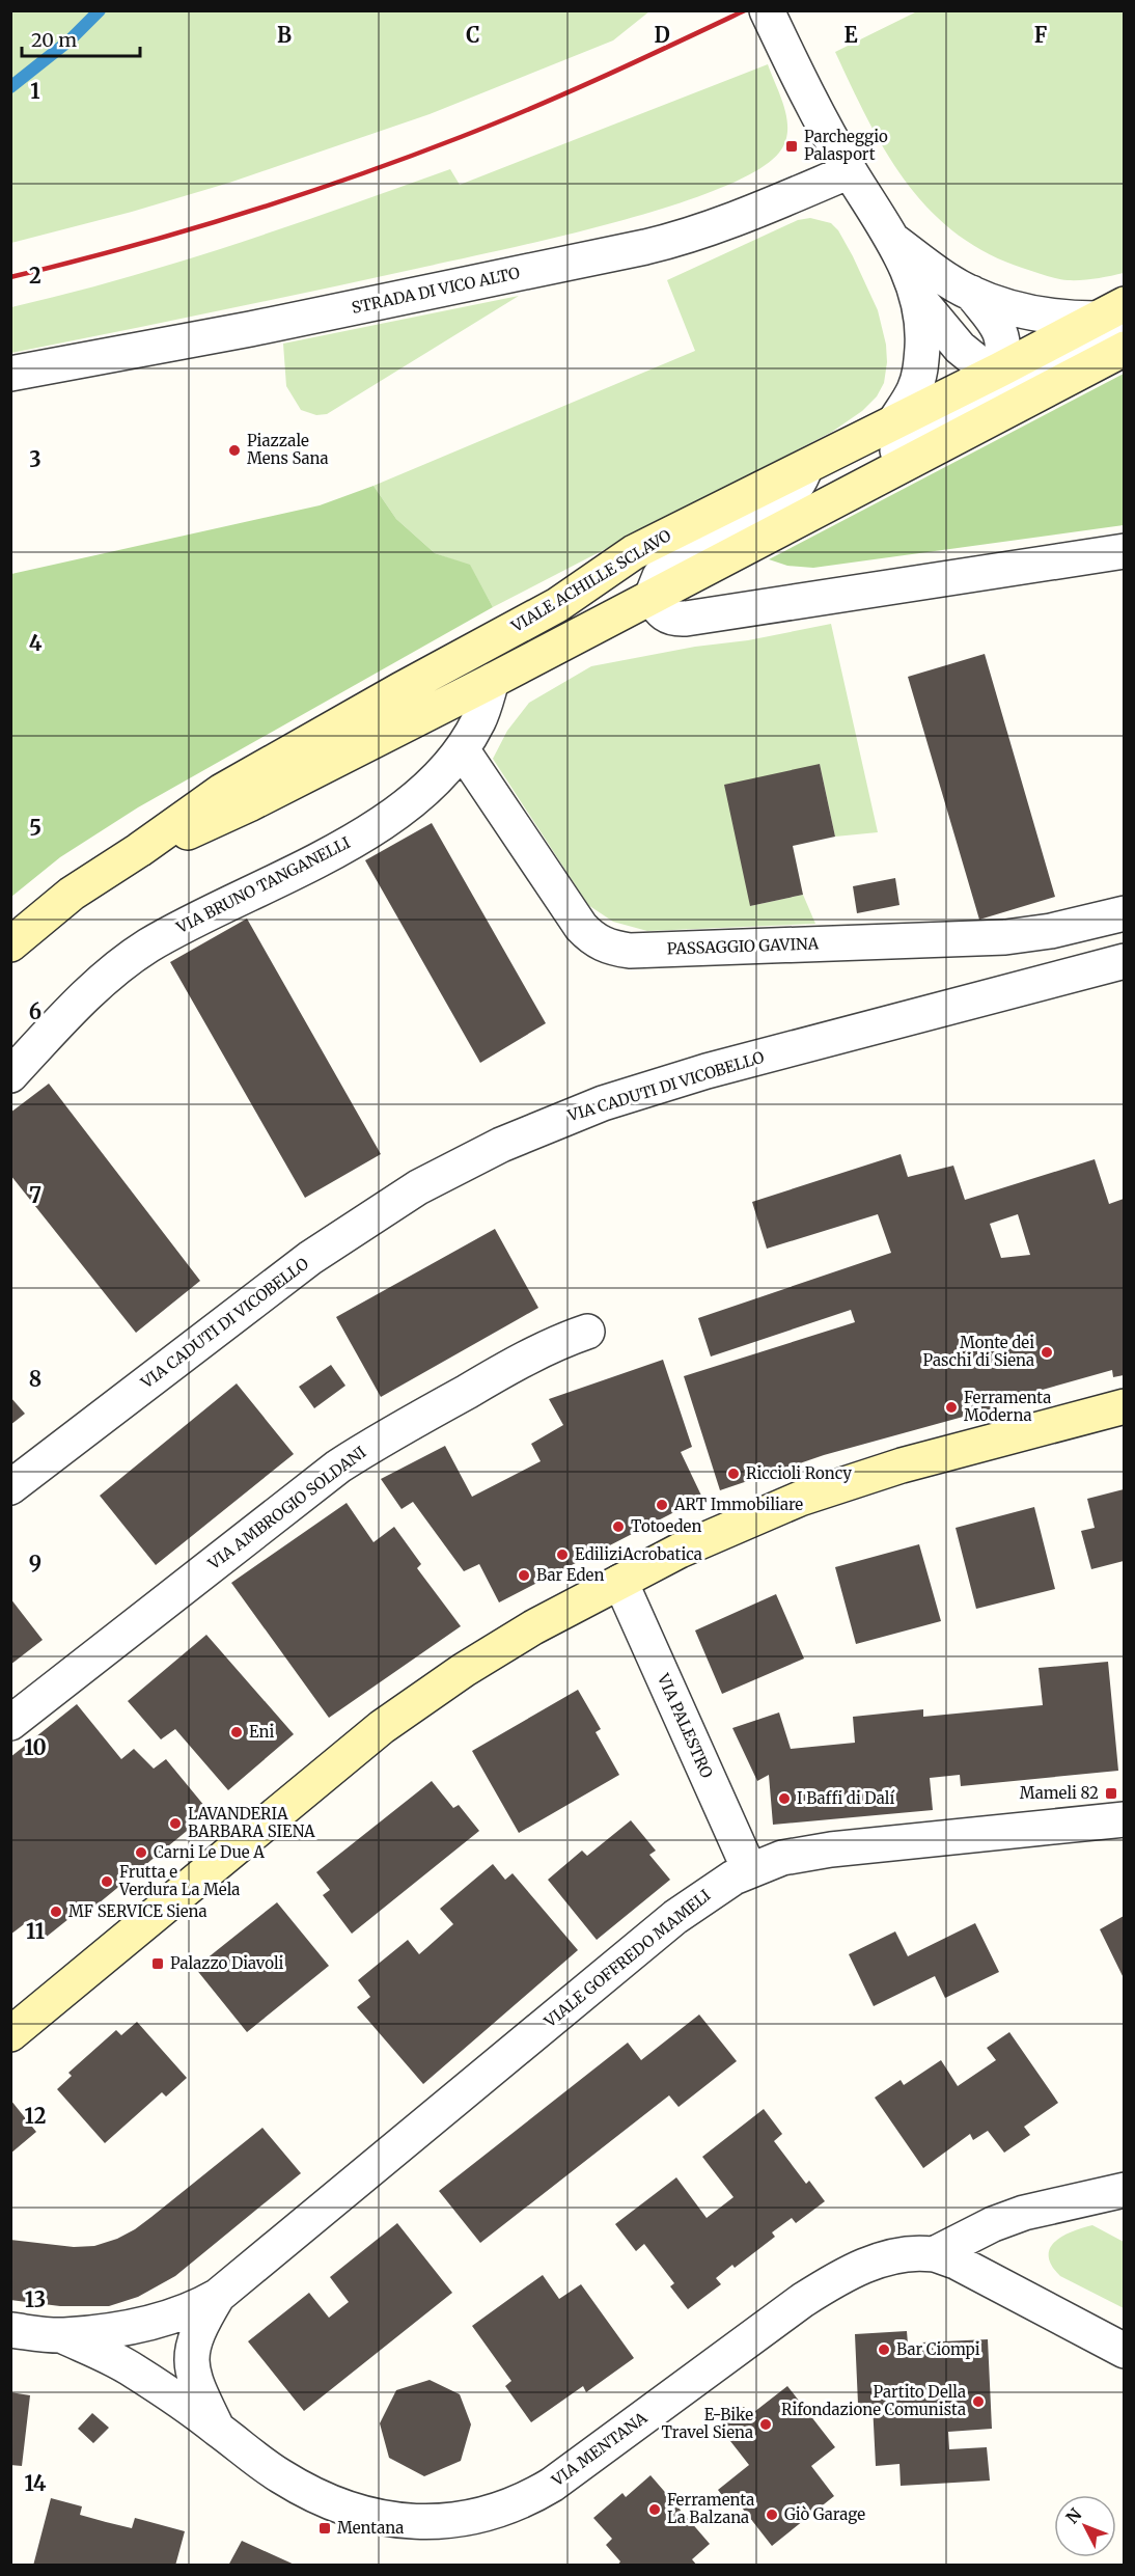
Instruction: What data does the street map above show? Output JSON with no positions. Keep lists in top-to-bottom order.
{
  "streets": {
    "main road": ["VIALE ACHILLE SCLAVO"],
    "street": [
      "STRADA DI VICO ALTO",
      "VIA BRUNO TANGANELLI",
      "PASSAGGIO GAVINA",
      "VIA CADUTI DI VICOBELLO",
      "VIA AMBROGIO SOLDANI",
      "VIA PALESTRO",
      "VIALE GOFFREDO MAMELI",
      "VIA MENTANA"
    ]
  },
  "crossings": [
    ["VIALE ACHILLE SCLAVO", "VIA BRUNO TANGANELLI"],
    ["VIA BRUNO TANGANELLI", "PASSAGGIO GAVINA"],
    ["VIA PALESTRO", "VIALE GOFFREDO MAMELI"],
    ["VIALE GOFFREDO MAMELI", "VIA MENTANA"]
  ],
  "places": {
    "transit": [
      "Parcheggio Palasport",
      "Mameli 82",
      "Palazzo Diavoli",
      "Mentana"
    ],
    "other": [
      "Piazzale Mens Sana",
      "Monte dei Paschi di Siena",
      "Ferramenta Moderna",
      "Riccioli Roncy",
      "ART Immobiliare",
      "Totoeden",
      "EdiliziAcrobatica",
      "Bar Eden",
      "Eni",
      "I Baffi di Dalí",
      "LAVANDERIA BARBARA SIENA",
      "Carni Le Due A",
      "Frutta e Verdura La Mela",
      "MF SERVICE Siena",
      "Bar Ciompi",
      "Partito Della Rifondazione Comunista",
      "E-Bike Travel Siena",
      "Ferramenta La Balzana",
      "Giò Garage"
    ]
  },
  "scale_bar": "20 m",
  "north": "top left",
  "grid": {
    "columns": [
      "B",
      "C",
      "D",
      "E",
      "F"
    ],
    "rows": [
      "1",
      "2",
      "3",
      "4",
      "5",
      "6",
      "7",
      "8",
      "9",
      "10",
      "11",
      "12",
      "13",
      "14"
    ]
  }
}
